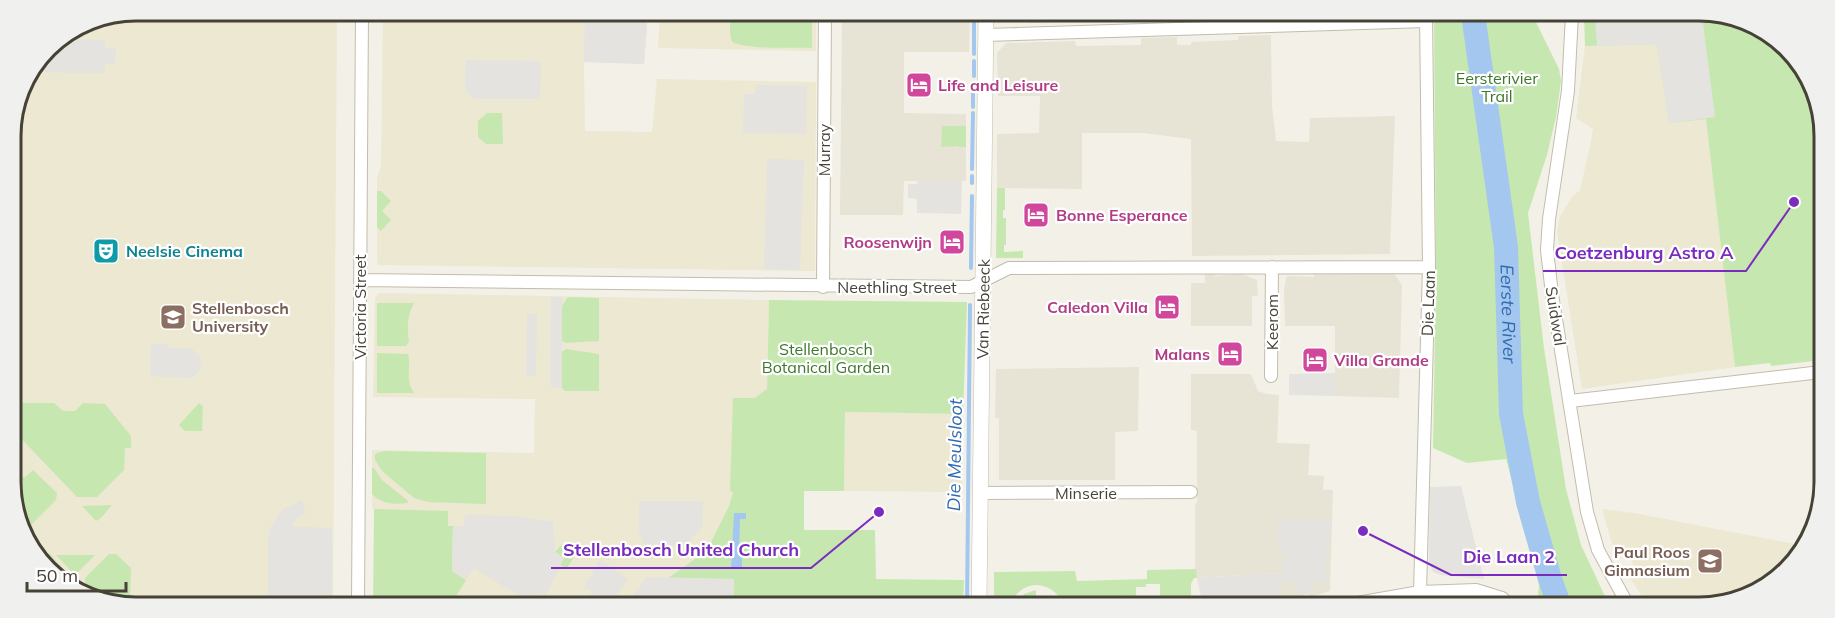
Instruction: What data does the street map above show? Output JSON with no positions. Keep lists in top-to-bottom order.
{
  "streets": {
    "street": [
      "Murray",
      "Neethling Street",
      "Die Laan",
      "Victoria Street",
      "Van Riebeeck",
      "Suidwal",
      "Keerom",
      "Minserie"
    ]
  },
  "crossings": [
    ["Murray", "Neethling Street"],
    ["Neethling Street", "Die Laan"],
    ["Neethling Street", "Victoria Street"],
    ["Neethling Street", "Van Riebeeck"],
    ["Neethling Street", "Keerom"],
    ["Van Riebeeck", "Minserie"]
  ],
  "water": ["Eerste River", "Die Meulsloot"],
  "parks": ["Eersterivier Trail", "Stellenbosch Botanical Garden"],
  "places": {
    "hotel": [
      "Life and Leisure",
      "Bonne Esperance",
      "Roosenwijn",
      "Caledon Villa",
      "Malans",
      "Villa Grande"
    ],
    "other": ["Coetzenburg Astro A", "Stellenbosch United Church", "Die Laan 2"],
    "theatre": ["Neelsie Cinema"],
    "school or university": ["Stellenbosch University", "Paul Roos Gimnasium"]
  },
  "scale_bar": "50 m"
}
